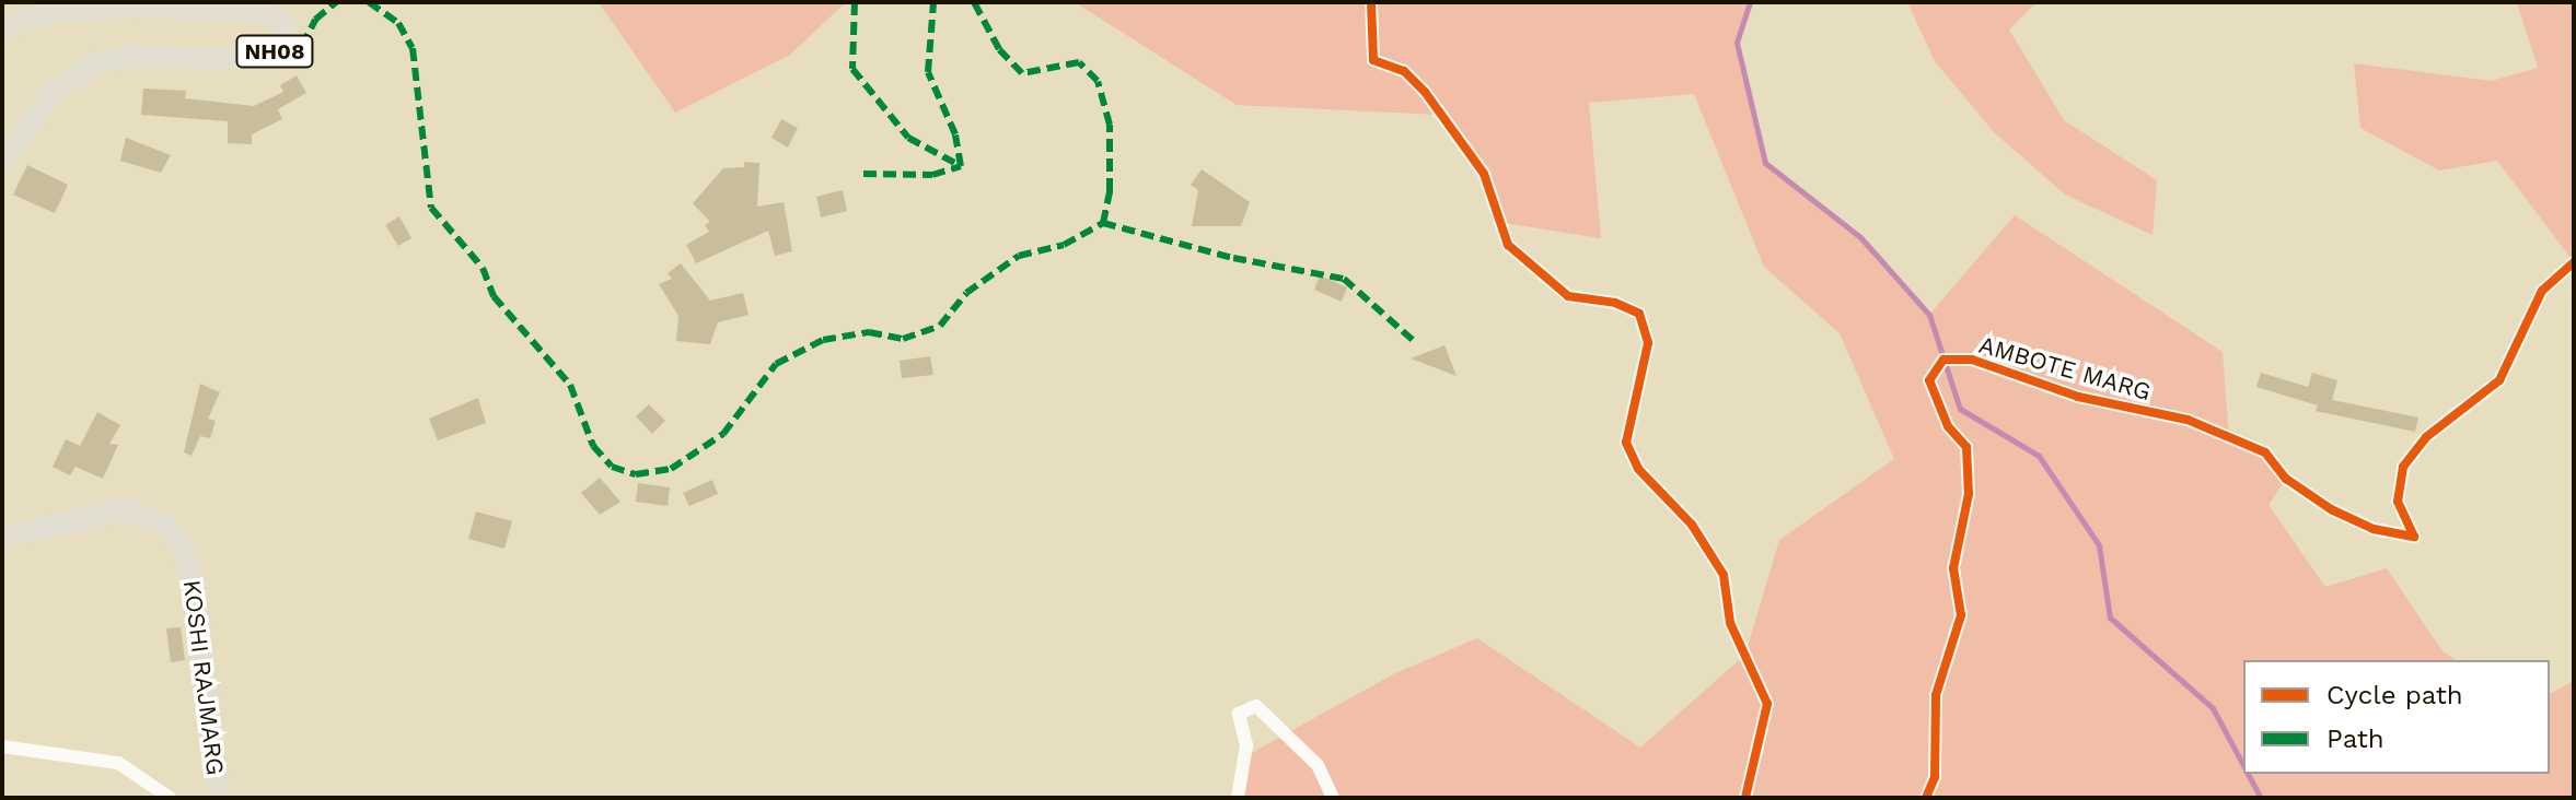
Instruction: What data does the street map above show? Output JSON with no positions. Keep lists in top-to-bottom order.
{
  "streets": {
    "main road": ["NH08", "KOSHI RAJMARG"],
    "street": ["AMBOTE MARG"]
  },
  "legend": ["Cycle path", "Path"]
}
